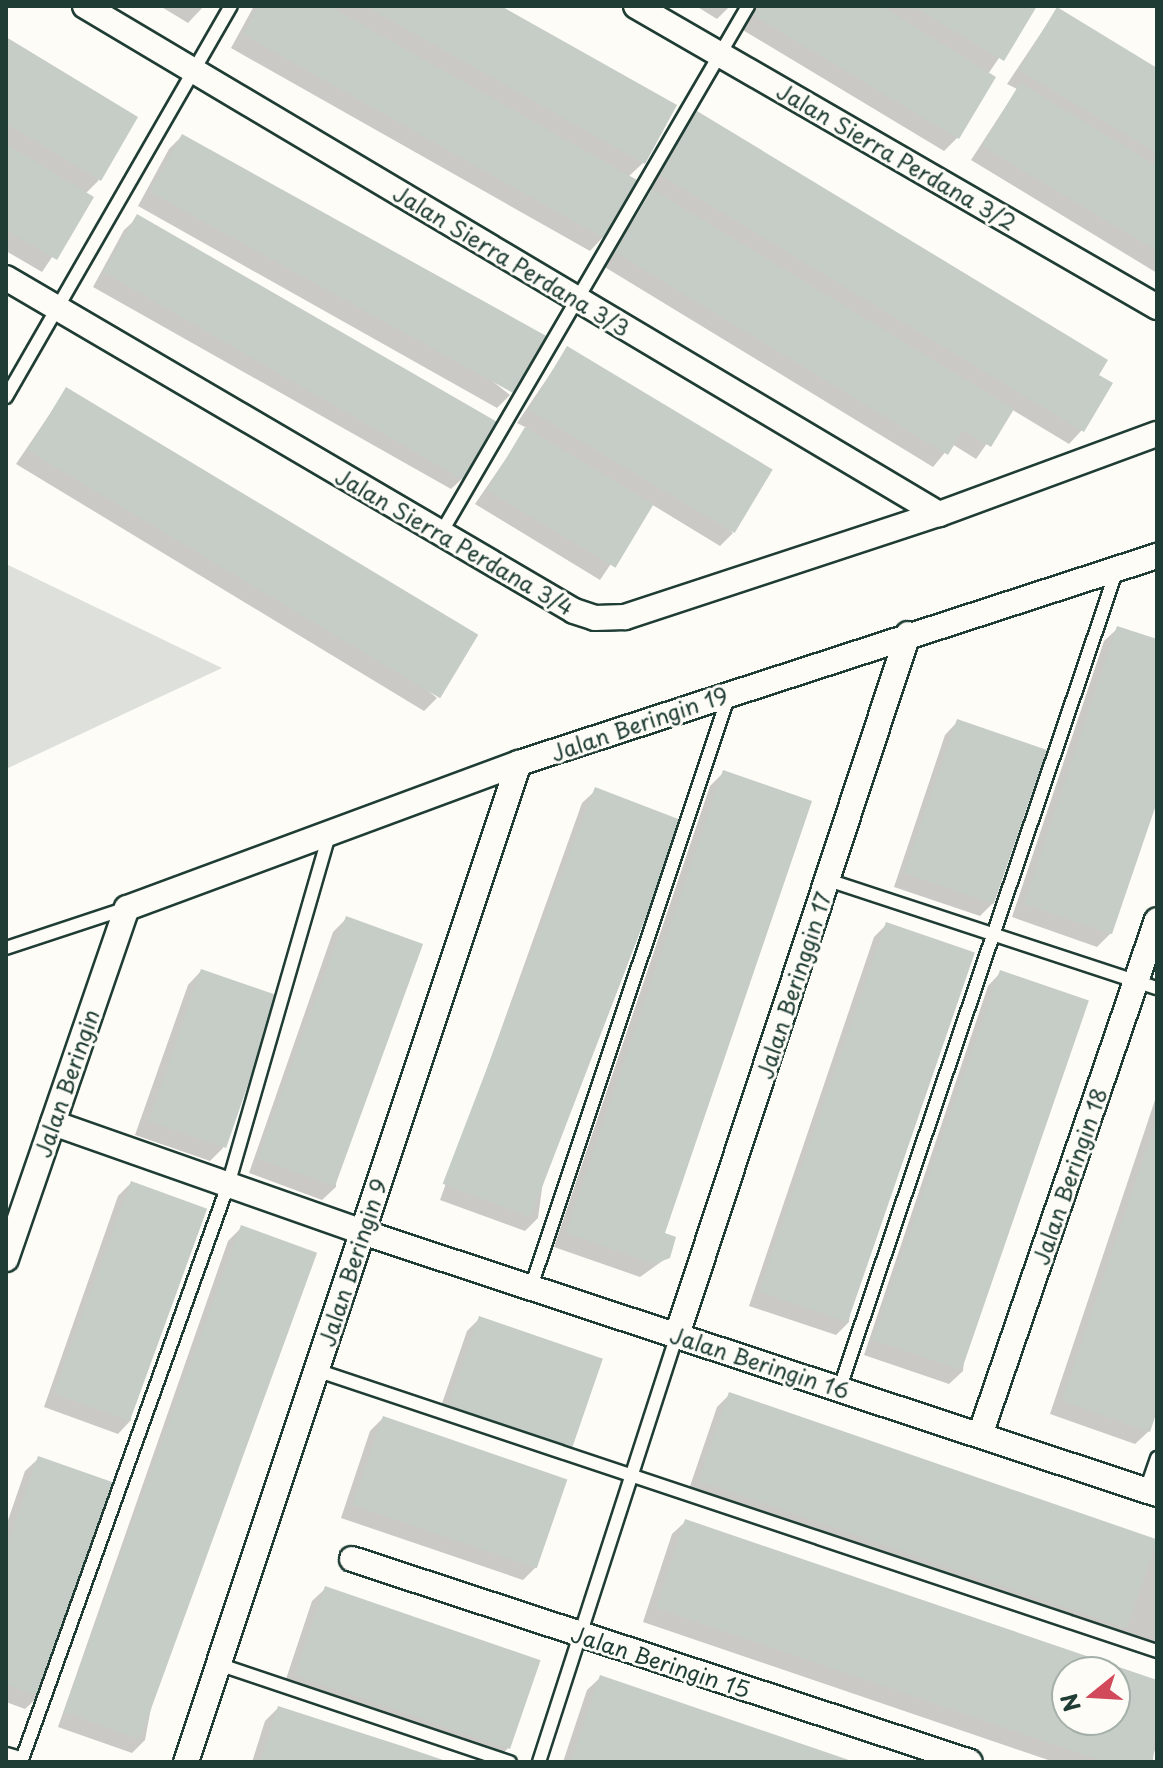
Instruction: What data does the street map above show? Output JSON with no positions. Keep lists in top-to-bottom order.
{
  "streets": {
    "street": [
      "Jalan Sierra Perdana 3/2",
      "Jalan Sierra Perdana 3/3",
      "Jalan Sierra Perdana 3/4",
      "Jalan Beringin 19",
      "Jalan Beringgin 17",
      "Jalan Beringin",
      "Jalan Beringin 18",
      "Jalan Beringin 9",
      "Jalan Beringin 16",
      "Jalan Beringin 15"
    ]
  },
  "crossings": [
    ["Jalan Sierra Perdana 3/3", "Jalan Sierra Perdana 3/4"],
    ["Jalan Beringin 19", "Jalan Beringgin 17"],
    ["Jalan Beringin 19", "Jalan Beringin"],
    ["Jalan Beringin 19", "Jalan Beringin 9"],
    ["Jalan Beringgin 17", "Jalan Beringin 16"],
    ["Jalan Beringin", "Jalan Beringin 16"],
    ["Jalan Beringin 18", "Jalan Beringin 16"],
    ["Jalan Beringin 9", "Jalan Beringin 16"]
  ],
  "north": "left"
}
